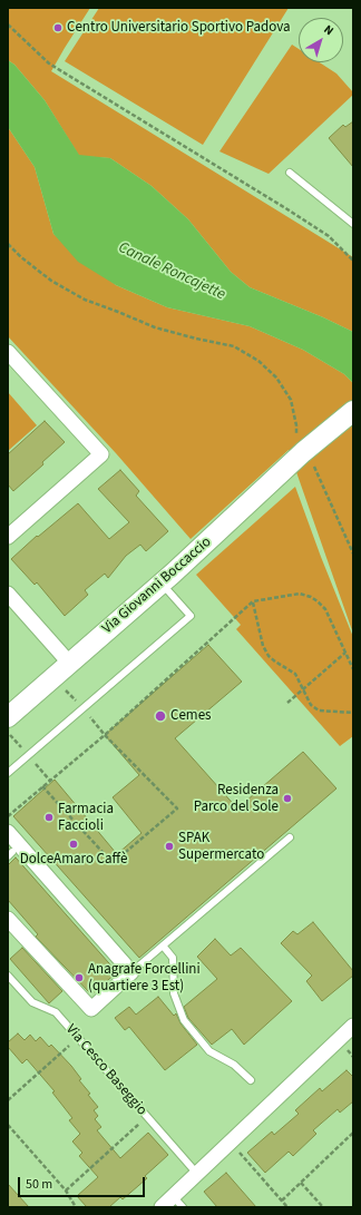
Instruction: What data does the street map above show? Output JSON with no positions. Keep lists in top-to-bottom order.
{
  "streets": {
    "street": ["Via Giovanni Boccaccio"],
    "lane": ["Via Cesco Baseggio"]
  },
  "water": ["Canale Roncajette"],
  "places": [
    "Centro Universitario Sportivo Padova",
    "Cemes",
    "Residenza Parco del Sole",
    "Farmacia Faccioli",
    "DolceAmaro Caffè",
    "SPAK Supermercato",
    "Anagrafe Forcellini (quartiere 3 Est)"
  ],
  "scale_bar": "50 m",
  "north": "top right"
}
